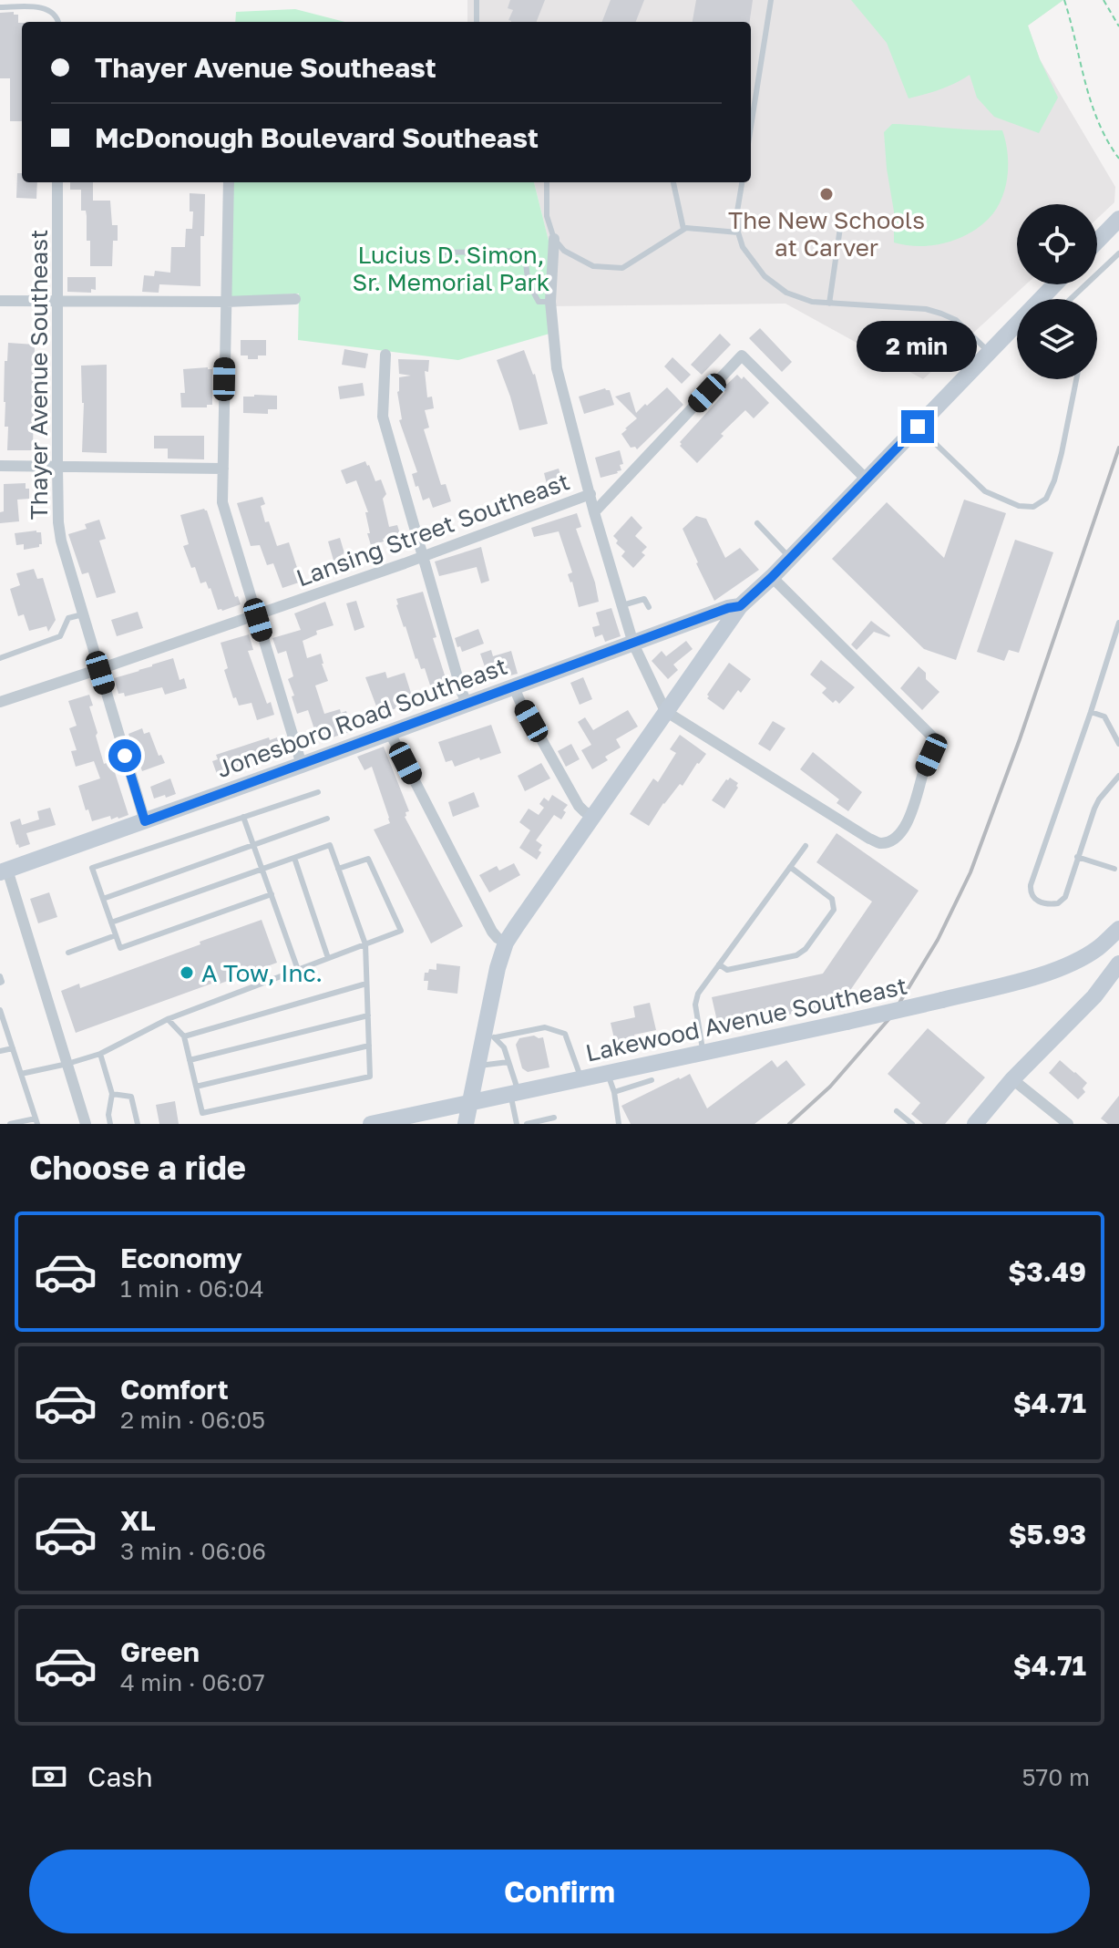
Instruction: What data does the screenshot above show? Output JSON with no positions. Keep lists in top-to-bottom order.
{
  "streets": {
    "main road": ["Jonesboro Road Southeast", "Lakewood Avenue Southeast"],
    "street": ["Thayer Avenue Southeast", "Lansing Street Southeast"]
  },
  "crossings": [
    ["Thayer Avenue Southeast", "Lansing Street Southeast"],
    ["Thayer Avenue Southeast", "Jonesboro Road Southeast"]
  ],
  "parks": ["Lucius D. Simon, Sr. Memorial Park"],
  "places": ["The New Schools at Carver", "A Tow, Inc."],
  "page": {
    "banner": ["Thayer Avenue Southeast", "McDonough Boulevard Southeast"],
    "bubble": "2 min",
    "heading": "Choose a ride",
    "list": [
      {
        "name": "Economy",
        "note": "1 min · 06:04",
        "value": "$3.49"
      },
      {
        "name": "Comfort",
        "note": "2 min · 06:05",
        "value": "$4.71"
      },
      {
        "name": "XL",
        "note": "3 min · 06:06",
        "value": "$5.93"
      },
      {
        "name": "Green",
        "note": "4 min · 06:07",
        "value": "$4.71"
      }
    ],
    "pay": ["Cash", "570 m"],
    "buttons": "Confirm"
  }
}
